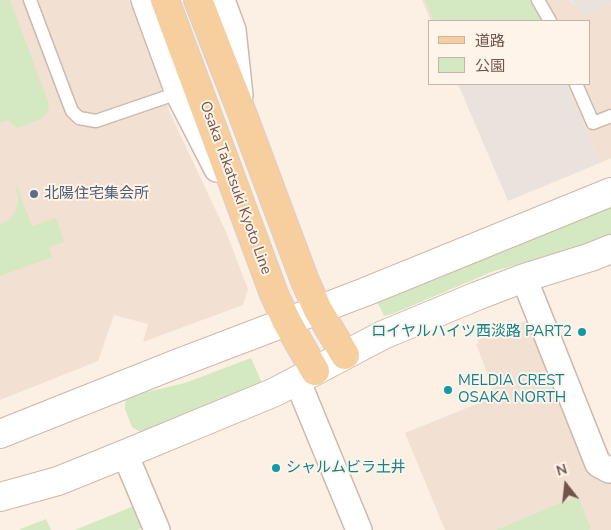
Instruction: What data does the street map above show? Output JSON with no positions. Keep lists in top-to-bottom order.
{
  "streets": {
    "main road": ["Osaka Takatsuki Kyoto Line"]
  },
  "places": [
    "北陽住宅集会所",
    "ロイヤルハイツ西淡路 PART2",
    "MELDIA CREST OSAKA NORTH",
    "シャルムビラ土井"
  ],
  "legend": ["道路", "公園"],
  "north": "top"
}
